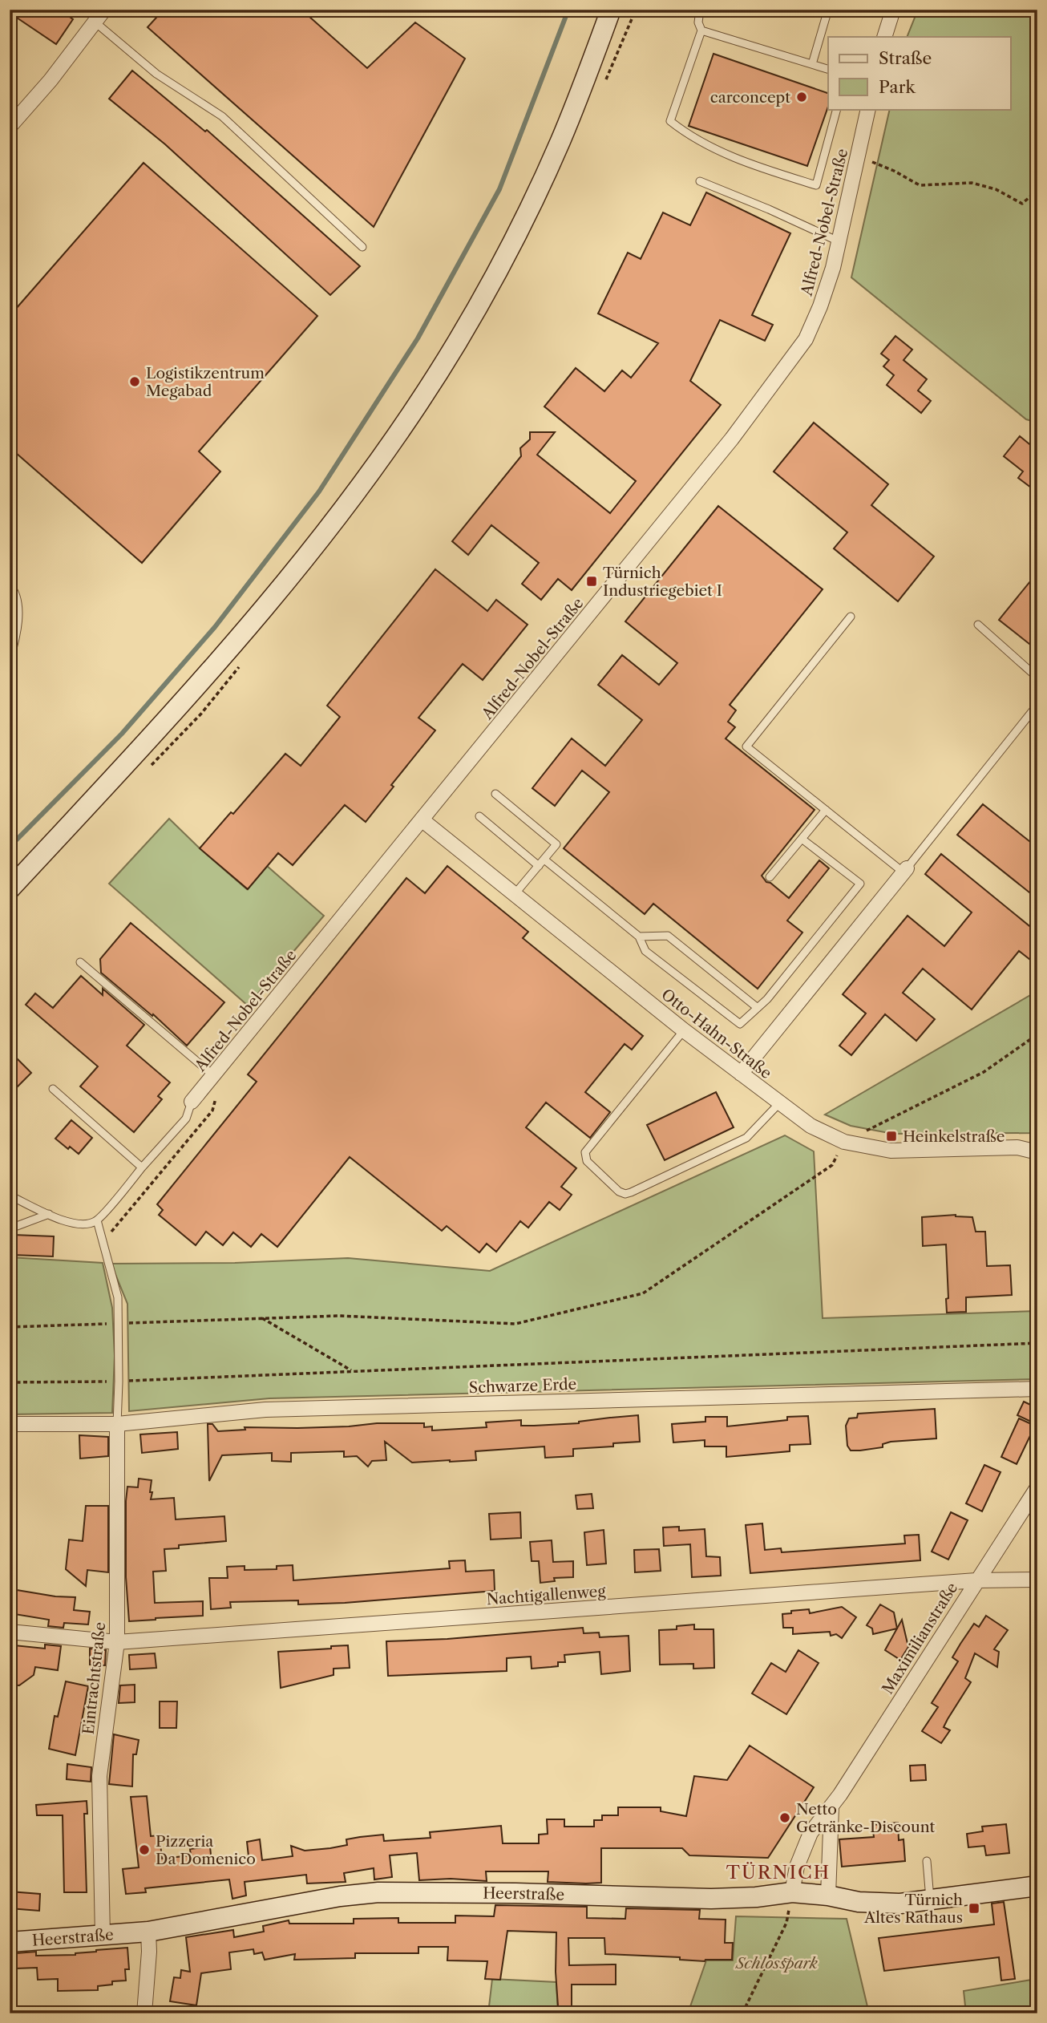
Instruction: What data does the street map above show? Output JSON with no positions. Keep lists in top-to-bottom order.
{
  "streets": {
    "main road": ["Heerstraße"],
    "street": [
      "Alfred-Nobel-Straße",
      "Otto-Hahn-Straße",
      "Schwarze Erde",
      "Nachtigallenweg",
      "Maximilianstraße",
      "Eintrachtstraße"
    ]
  },
  "crossings": [
    ["Alfred-Nobel-Straße", "Otto-Hahn-Straße"],
    ["Schwarze Erde", "Eintrachtstraße"],
    ["Nachtigallenweg", "Maximilianstraße"],
    ["Nachtigallenweg", "Eintrachtstraße"],
    ["Maximilianstraße", "Heerstraße"],
    ["Eintrachtstraße", "Heerstraße"]
  ],
  "districts": ["TÜRNICH"],
  "parks": ["Schlosspark"],
  "places": {
    "other": [
      "carconcept",
      "Logistikzentrum Megabad",
      "Netto Getränke-Discount",
      "Pizzeria Da Domenico"
    ],
    "transit": ["Türnich Industriegebiet I", "Heinkelstraße", "Türnich Altes Rathaus"]
  },
  "legend": ["Straße", "Park"]
}
